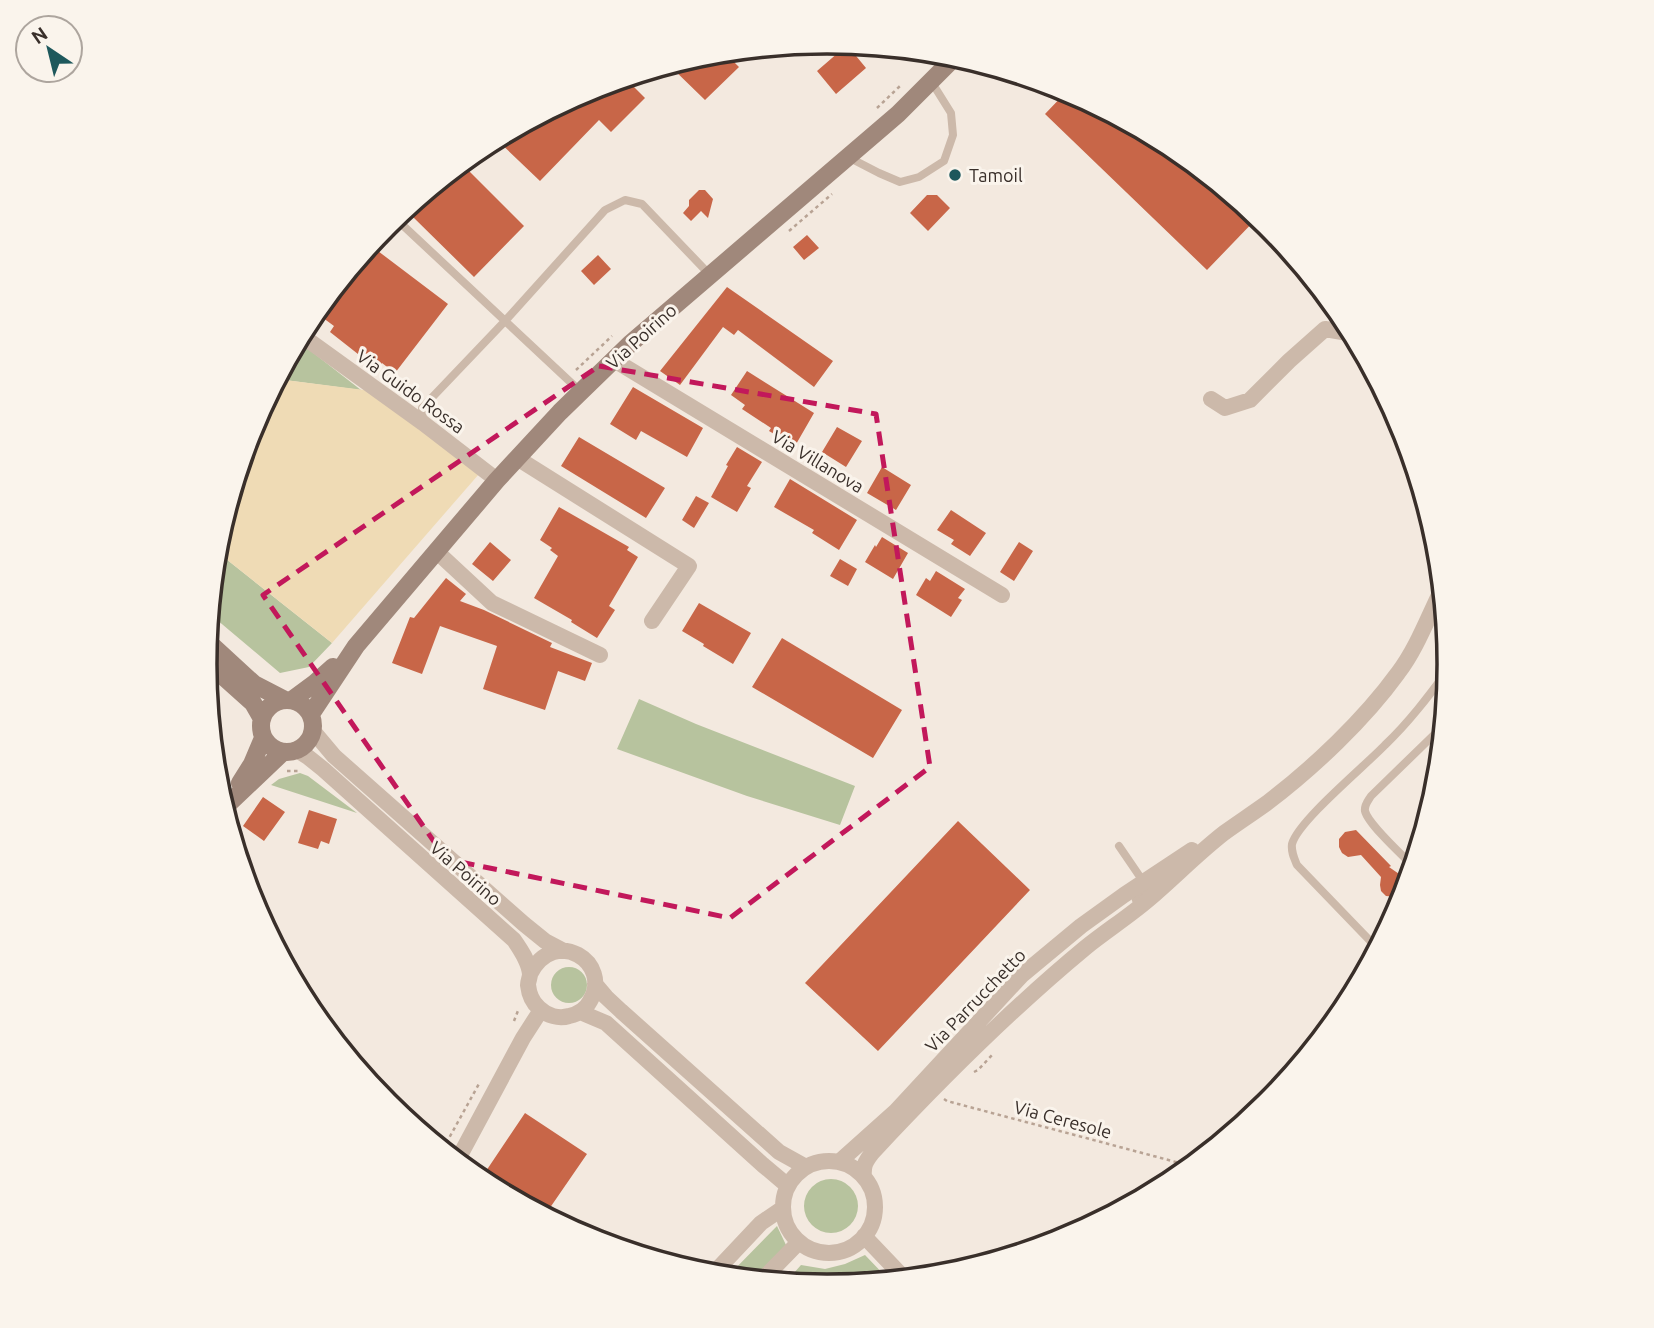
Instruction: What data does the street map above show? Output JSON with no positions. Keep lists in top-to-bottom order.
{
  "streets": {
    "main road": ["Via Poirino"],
    "street": ["Via Guido Rossa", "Via Villanova", "Via Parrucchetto"],
    "path": ["Via Ceresole"]
  },
  "crossings": [
    ["Via Poirino", "Via Guido Rossa"],
    ["Via Poirino", "Via Villanova"],
    ["Via Parrucchetto", "Via Ceresole"]
  ],
  "places": ["Tamoil"],
  "north": "top left"
}
